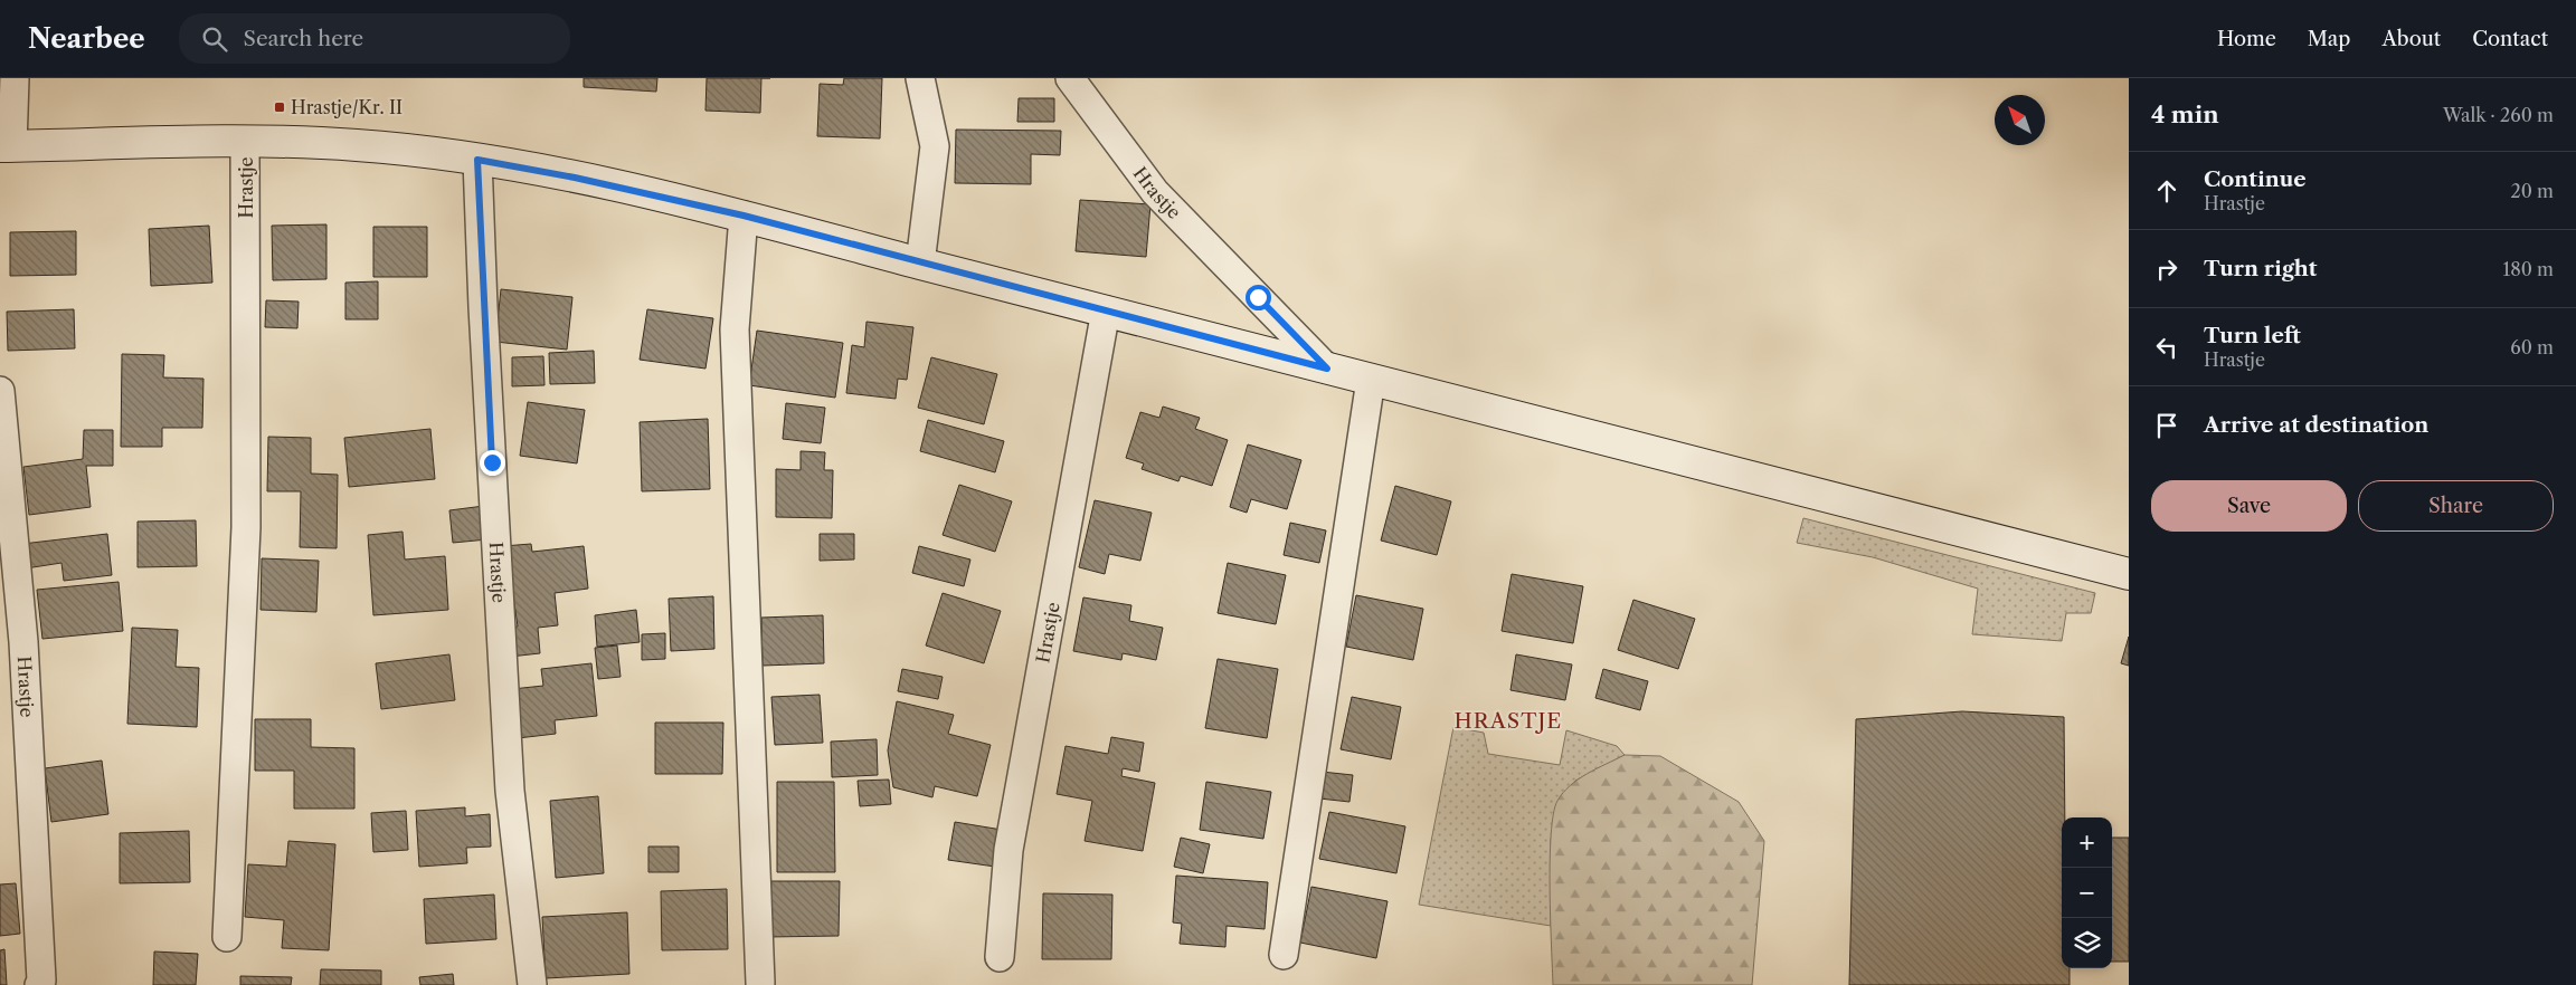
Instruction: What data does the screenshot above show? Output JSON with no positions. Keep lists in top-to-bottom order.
{
  "streets": {
    "street": ["Hrastje"]
  },
  "districts": ["HRASTJE"],
  "places": {
    "transit": ["Hrastje/Kr. II"]
  },
  "north": "top left",
  "page": {
    "header": "Nearbee",
    "search": "Search here",
    "nav": [
      "Home",
      "Map",
      "About",
      "Contact"
    ],
    "heading": ["4 min", "Walk · 260 m"],
    "list": [
      ["Continue", "Hrastje", "20 m"],
      ["Turn right", "180 m"],
      ["Turn left", "Hrastje", "60 m"],
      "Arrive at destination"
    ],
    "buttons": ["Save", "Share"],
    "map_buttons": ["+", "−"]
  }
}
